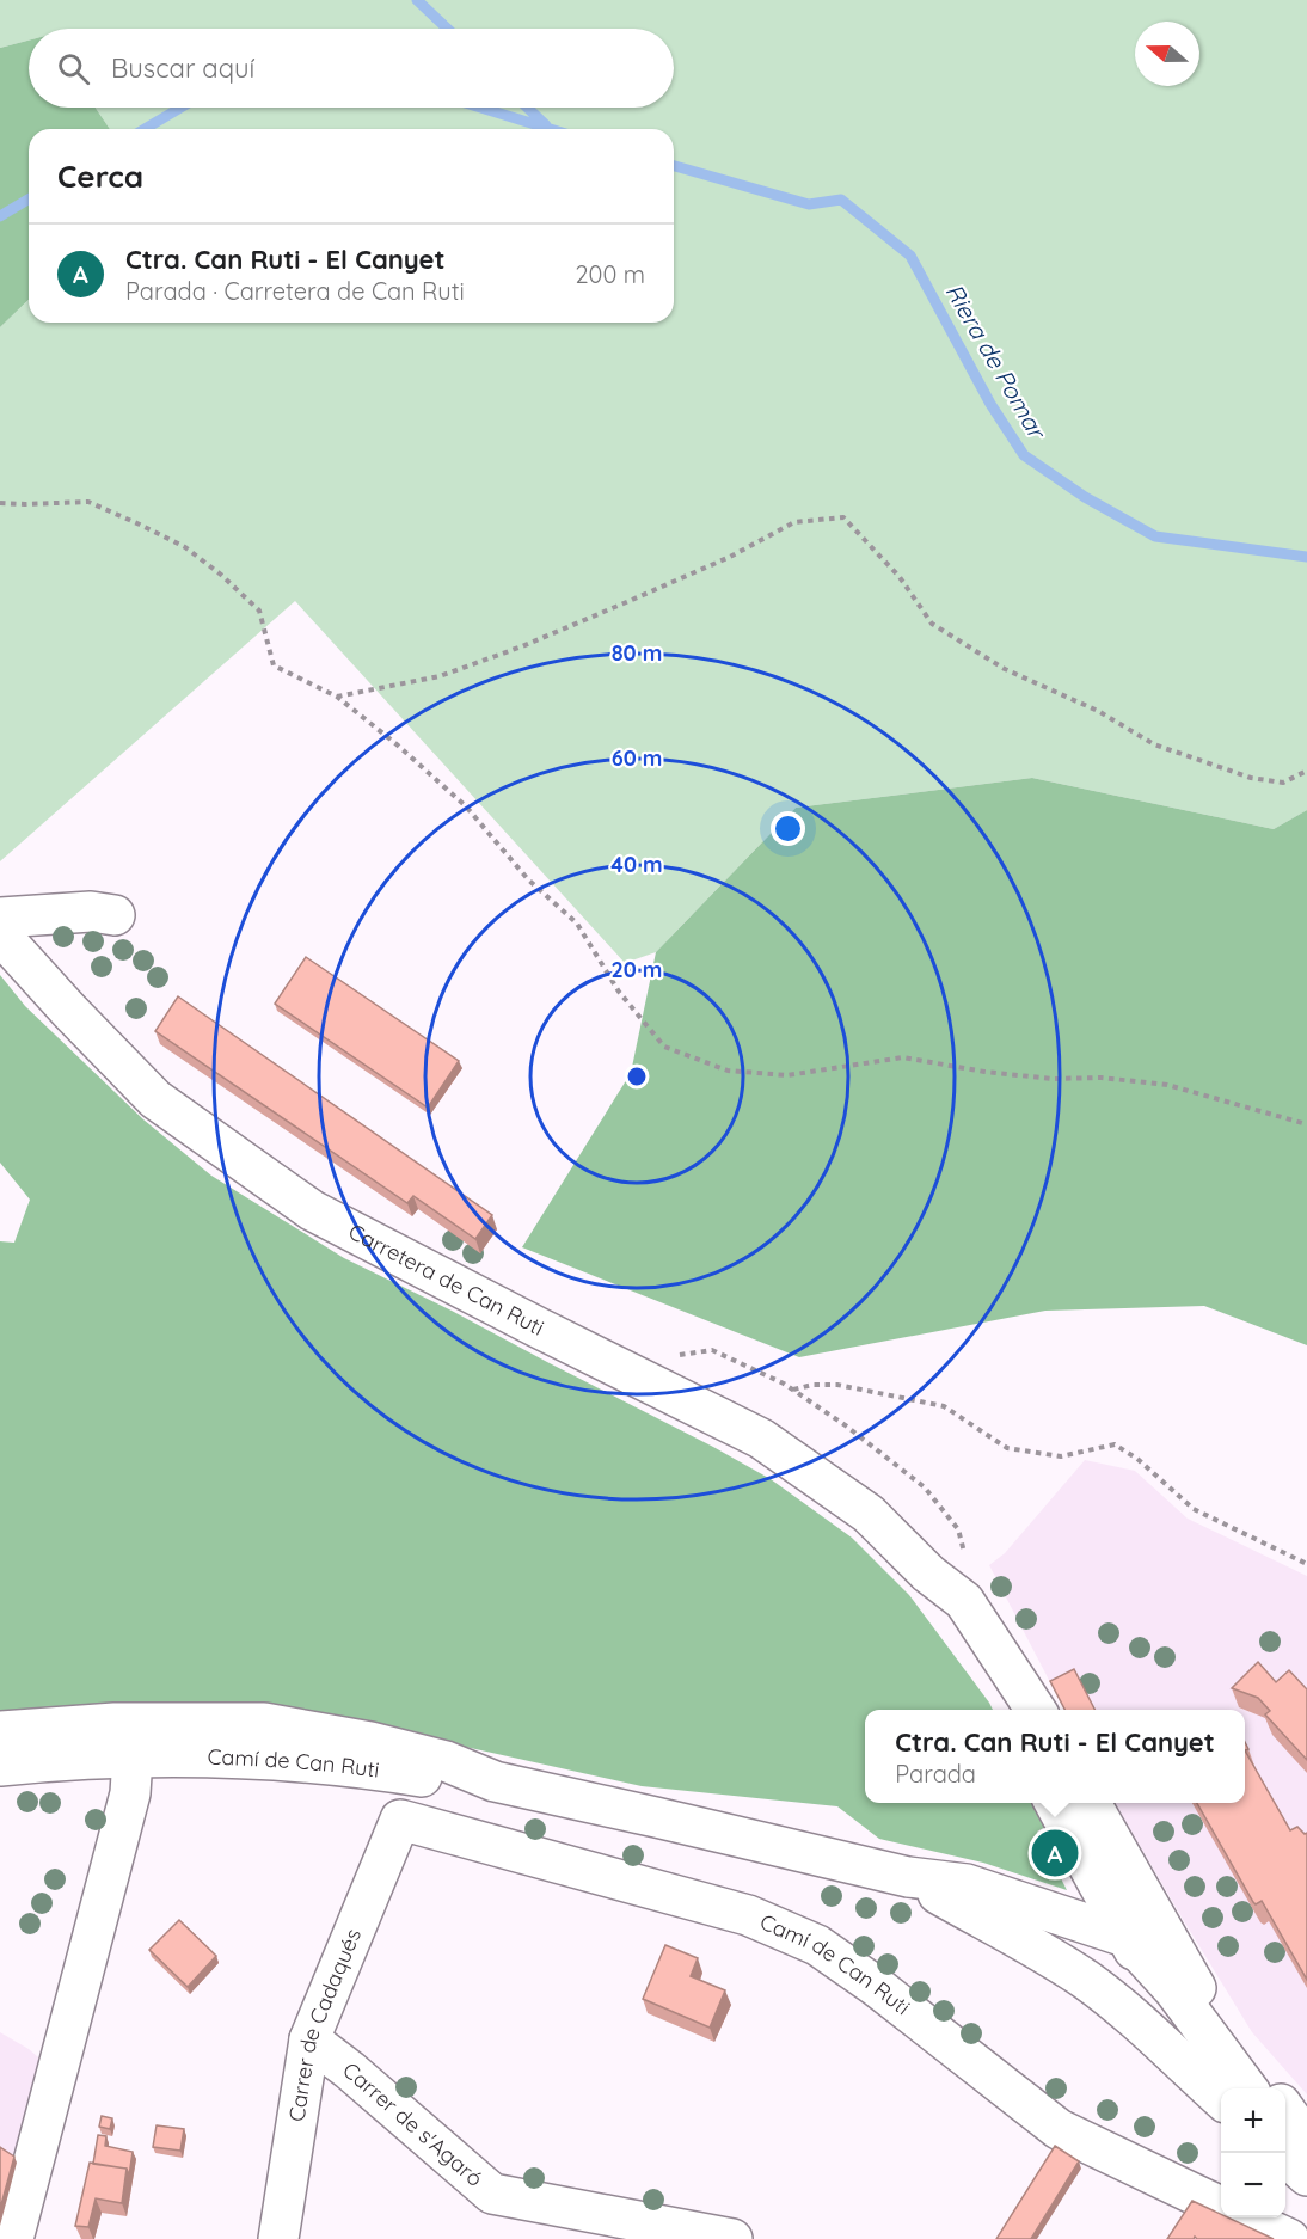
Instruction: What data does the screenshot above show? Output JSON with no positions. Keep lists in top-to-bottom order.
{
  "streets": {
    "street": [
      "Carretera de Can Ruti",
      "Camí de Can Ruti",
      "Carrer de Cadaqués",
      "Carrer de s'Agaró"
    ]
  },
  "crossings": [
    ["Camí de Can Ruti", "Carrer de Cadaqués"],
    ["Carrer de Cadaqués", "Carrer de s'Agaró"]
  ],
  "water": ["Riera de Pomar"],
  "north": "left",
  "page": {
    "search": "Buscar aquí",
    "heading": "Cerca",
    "list": [
      {
        "mark": "A",
        "name": "Ctra. Can Ruti - El Canyet",
        "note": "Parada · Carretera de Can Ruti",
        "value": "200 m"
      }
    ],
    "popup": ["Ctra. Can Ruti - El Canyet", "Parada"],
    "pins": "A",
    "map_buttons": ["+", "−"]
  },
  "rings": [
    "80 m",
    "60 m",
    "40 m",
    "20 m"
  ]
}
